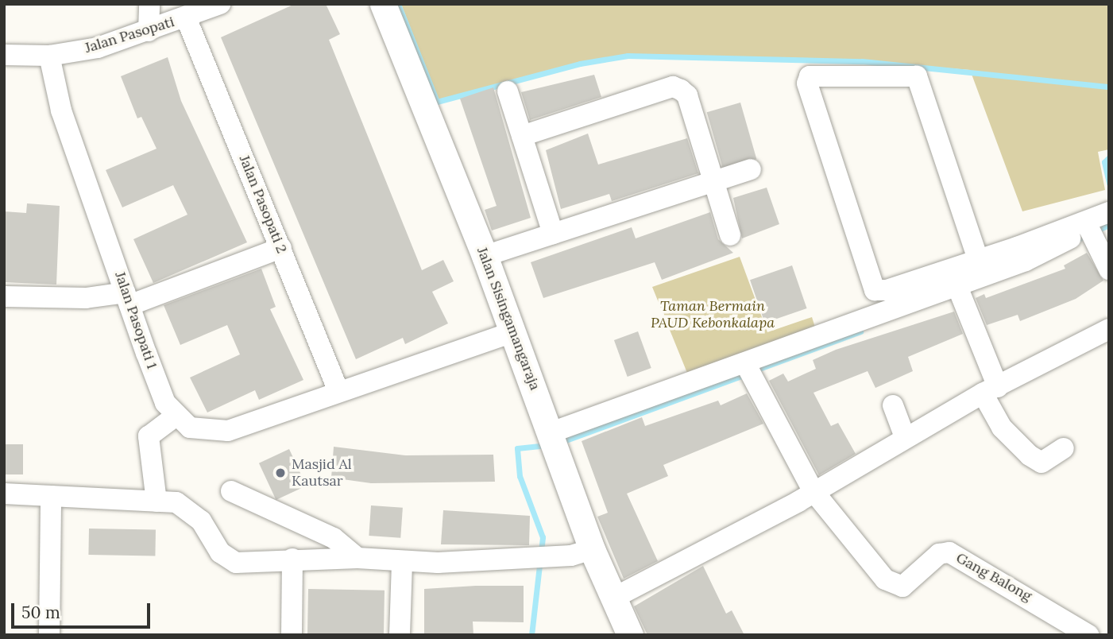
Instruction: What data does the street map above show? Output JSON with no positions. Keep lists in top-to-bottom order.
{
  "streets": {
    "main road": ["Jalan Sisingamangaraja"],
    "street": [
      "Jalan Pasopati",
      "Jalan Pasopati 2",
      "Jalan Pasopati 1",
      "Gang Balong"
    ]
  },
  "crossings": [
    ["Jalan Pasopati", "Jalan Pasopati 2"],
    ["Jalan Pasopati", "Jalan Pasopati 1"]
  ],
  "parks": ["Taman Bermain PAUD Kebonkalapa"],
  "places": ["Masjid Al Kautsar"],
  "scale_bar": "50 m"
}
